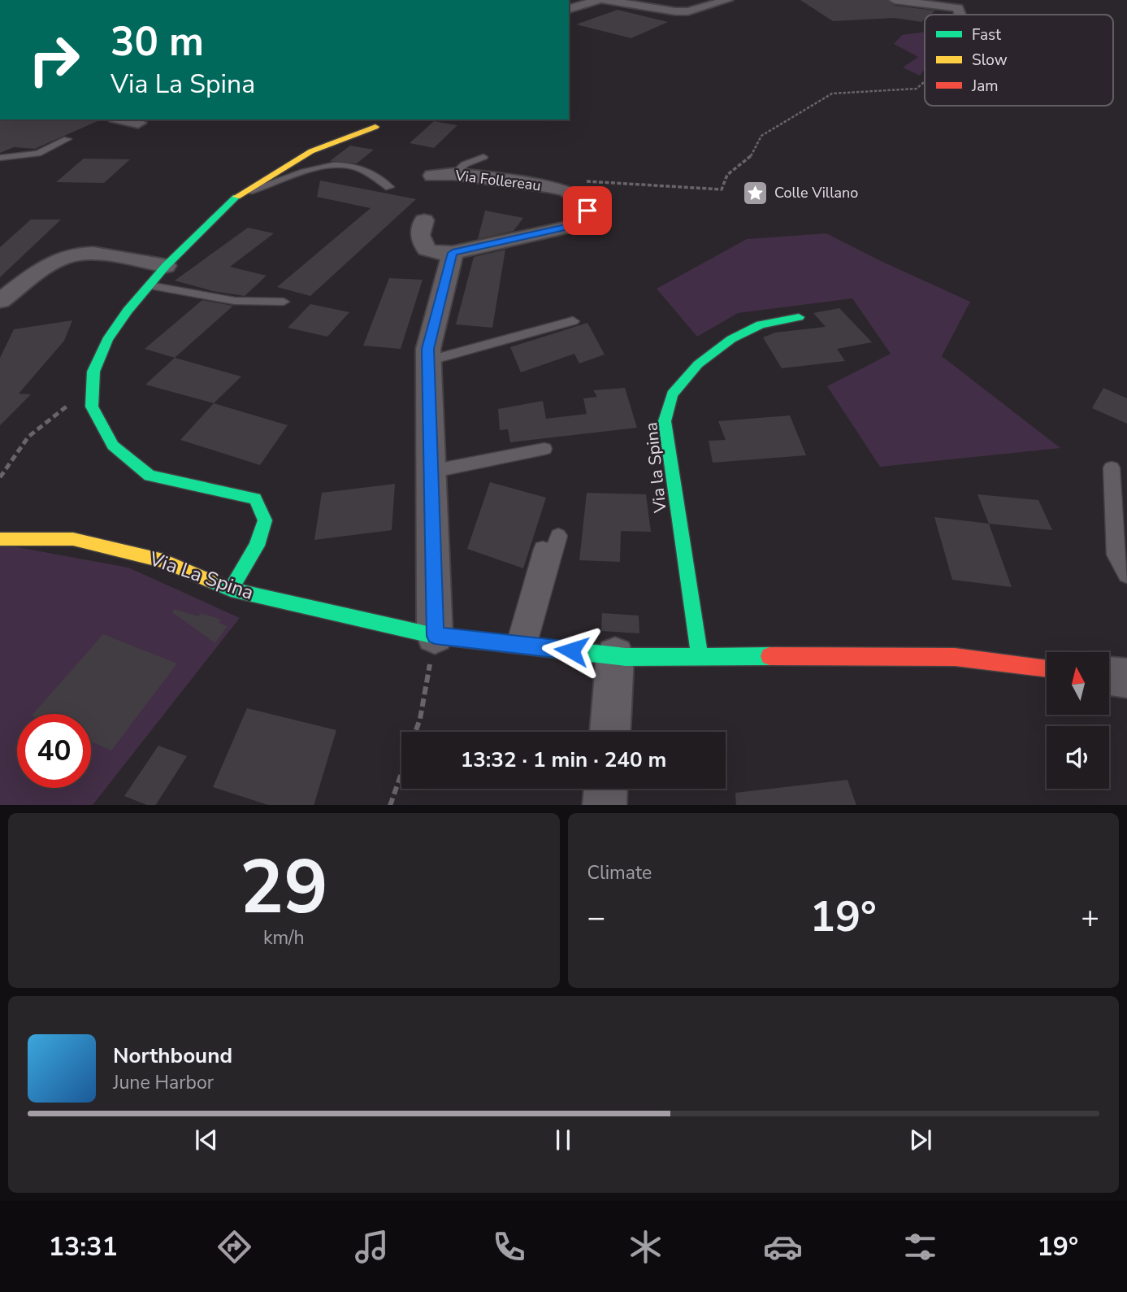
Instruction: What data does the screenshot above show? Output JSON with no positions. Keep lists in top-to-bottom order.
{
  "streets": {
    "street": ["Via Follereau", "Via la Spina", "Via La Spina"]
  },
  "crossings": [
    ["Via la Spina", "Via La Spina"]
  ],
  "places": {
    "place": ["Colle Villano"]
  },
  "legend": ["Fast", "Slow", "Jam"],
  "north": "top",
  "page": {
    "turn": ["30 m", "Via La Spina"],
    "limit": "40",
    "trip": "13:32 · 1 min · 240 m",
    "tile": [
      ["29", "km/h"],
      "Climate"
    ],
    "heat": ["−", "19°", "+"],
    "song": ["Northbound", "June Harbor"],
    "tabs": ["13:31", "19°"]
  }
}
